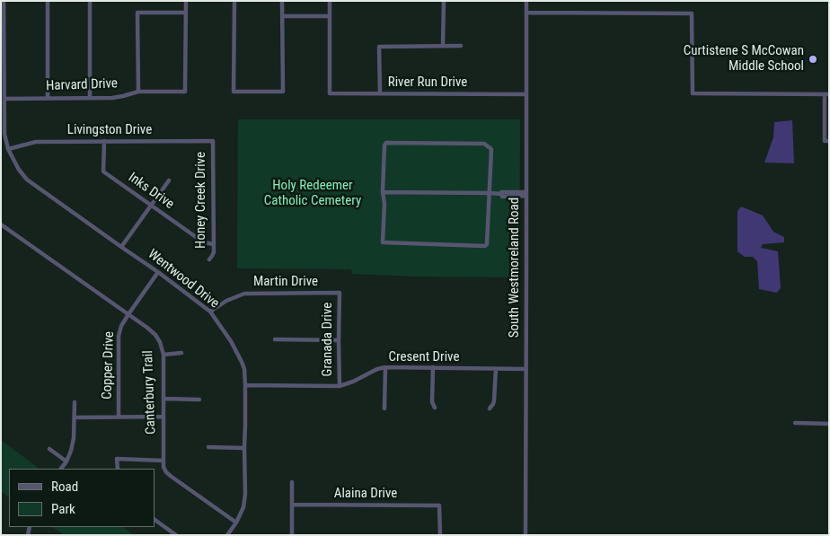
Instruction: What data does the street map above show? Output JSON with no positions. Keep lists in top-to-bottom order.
{
  "streets": {
    "street": [
      "River Run Drive",
      "Harvard Drive",
      "Livingston Drive",
      "Inks Drive",
      "Honey Creek Drive",
      "South Westmoreland Road",
      "Wentwood Drive",
      "Martin Drive",
      "Granada Drive",
      "Cresent Drive",
      "Copper Drive",
      "Canterbury Trail",
      "Alaina Drive"
    ]
  },
  "crossings": [
    ["River Run Drive", "South Westmoreland Road"],
    ["Harvard Drive", "Wentwood Drive"],
    ["Livingston Drive", "Inks Drive"],
    ["Livingston Drive", "Honey Creek Drive"],
    ["Livingston Drive", "Wentwood Drive"],
    ["Inks Drive", "Honey Creek Drive"],
    ["South Westmoreland Road", "Cresent Drive"],
    ["Wentwood Drive", "Martin Drive"],
    ["Wentwood Drive", "Cresent Drive"],
    ["Wentwood Drive", "Copper Drive"],
    ["Martin Drive", "Granada Drive"],
    ["Granada Drive", "Cresent Drive"],
    ["Copper Drive", "Canterbury Trail"]
  ],
  "parks": ["Holy Redeemer Catholic Cemetery"],
  "places": ["Curtistene S McCowan Middle School"],
  "legend": ["Road", "Park"]
}
